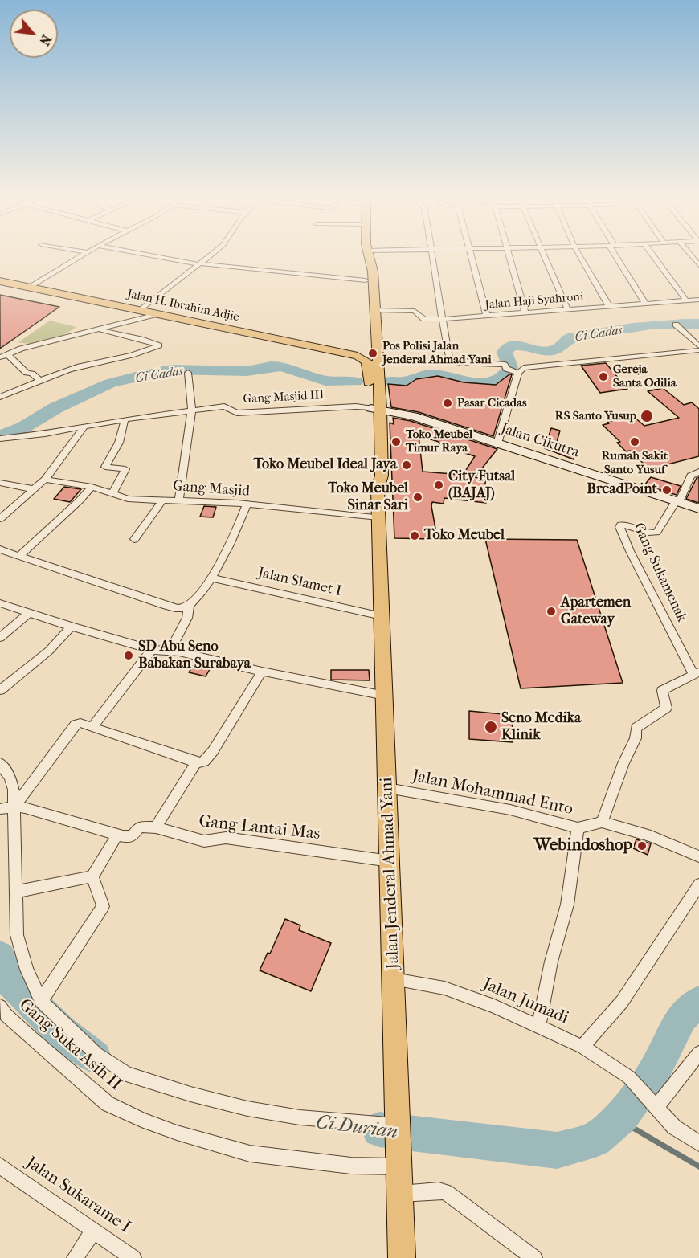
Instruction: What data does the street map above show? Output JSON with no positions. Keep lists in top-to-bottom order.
{
  "streets": {
    "main road": ["Jalan H. Ibrahim Adjie", "Jalan Cikutra", "Jalan Jenderal Ahmad Yani"],
    "street": [
      "Jalan Haji Syahroni",
      "Gang Masjid III",
      "Gang Masjid",
      "Gang Sukamenak",
      "Jalan Slamet I",
      "Jalan Mohammad Ento",
      "Gang Lantai Mas",
      "Jalan Jumadi",
      "Gang Suka Asih II",
      "Jalan Sukarame I"
    ]
  },
  "crossings": [
    ["Jalan Haji Syahroni", "Jalan Jenderal Ahmad Yani"],
    ["Jalan H. Ibrahim Adjie", "Jalan Jenderal Ahmad Yani"],
    ["Gang Masjid III", "Jalan Cikutra"],
    ["Gang Masjid III", "Jalan Jenderal Ahmad Yani"],
    ["Jalan Cikutra", "Gang Sukamenak"],
    ["Jalan Cikutra", "Jalan Jenderal Ahmad Yani"],
    ["Gang Masjid", "Jalan Jenderal Ahmad Yani"],
    ["Jalan Slamet I", "Jalan Jenderal Ahmad Yani"],
    ["Jalan Mohammad Ento", "Jalan Jenderal Ahmad Yani"],
    ["Gang Lantai Mas", "Jalan Jenderal Ahmad Yani"],
    ["Jalan Jenderal Ahmad Yani", "Jalan Jumadi"],
    ["Jalan Jenderal Ahmad Yani", "Gang Suka Asih II"]
  ],
  "water": ["Ci Cadas", "Ci Durian"],
  "places": [
    "Pos Polisi Jalan Jenderal Ahmad Yani",
    "Gereja Santa Odilia",
    "Pasar Cicadas",
    "RS Santo Yusup",
    "Toko Meubel Timur Raya",
    "Rumah Sakit Santo Yusuf",
    "Toko Meubel Ideal Jaya",
    "City Futsal (BAJAJ)",
    "BreadPoint",
    "Toko Meubel Sinar Sari",
    "Toko Meubel",
    "Apartemen Gateway",
    "SD Abu Seno Babakan Surabaya",
    "Seno Medika Klinik",
    "Webindoshop"
  ],
  "north": "bottom right"
}
